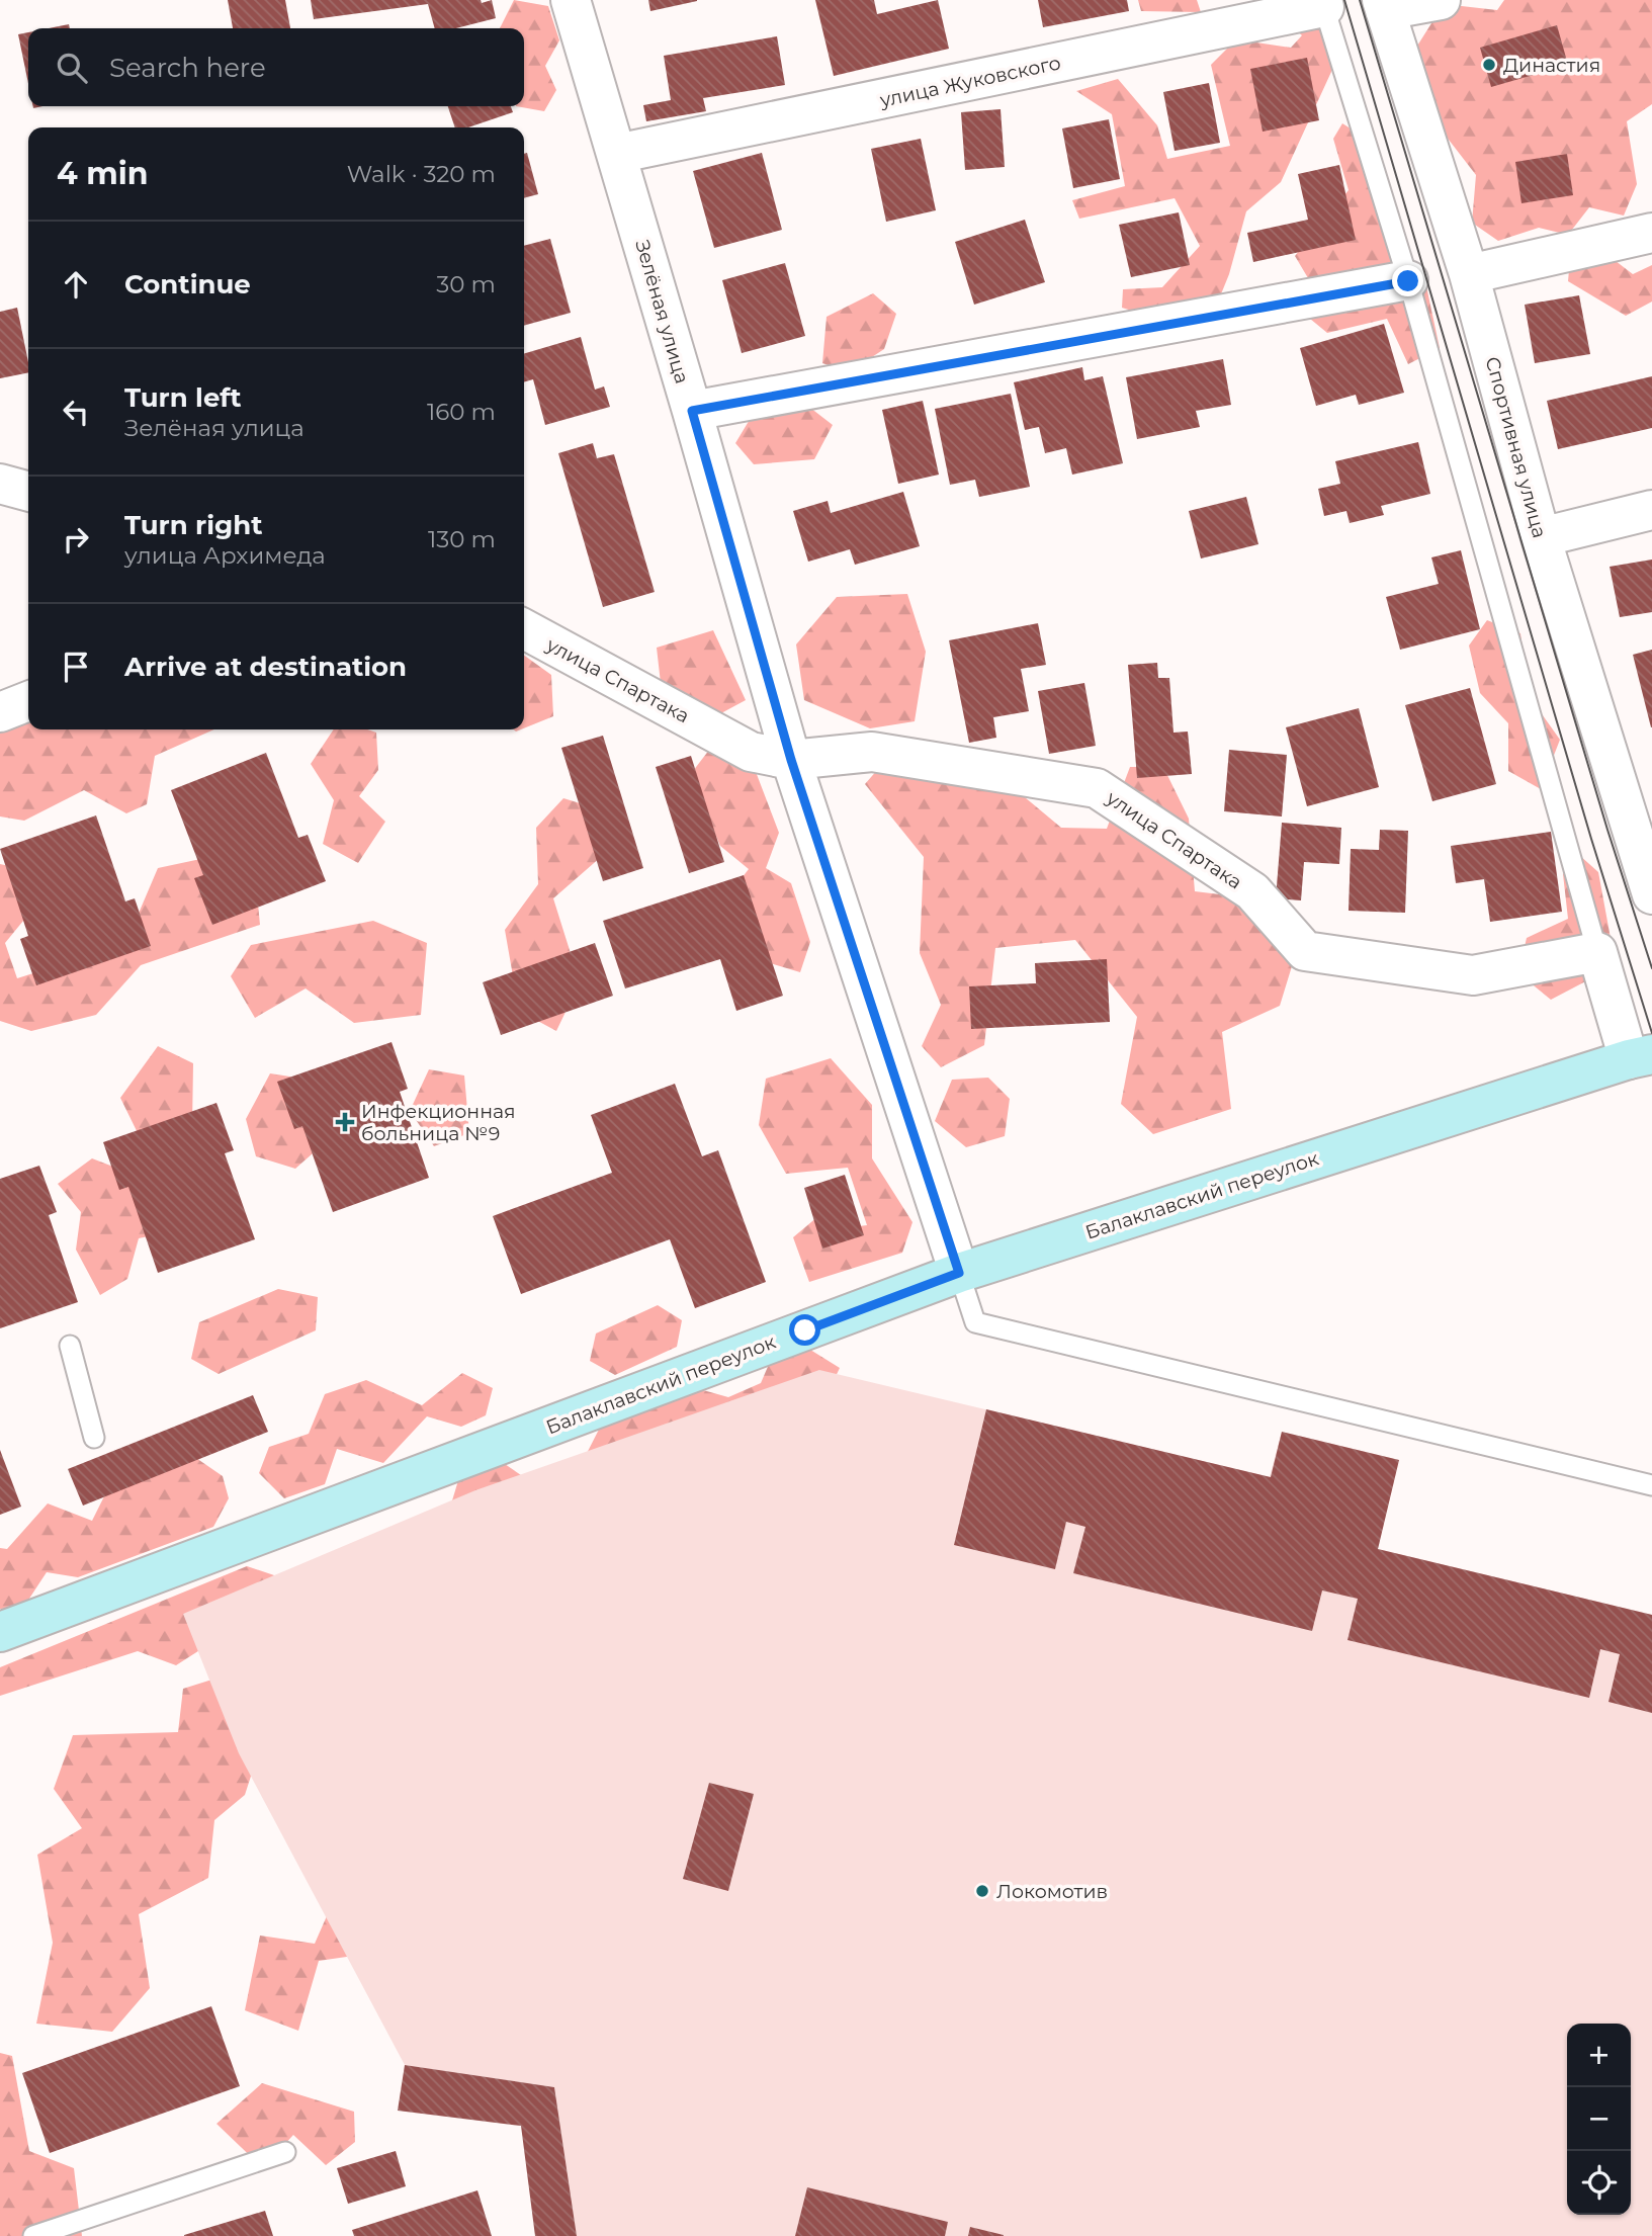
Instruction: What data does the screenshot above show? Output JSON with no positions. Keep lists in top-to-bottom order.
{
  "streets": {
    "street": [
      "улица Жуковского",
      "Зелёная улица",
      "Спортивная улица",
      "улица Спартака",
      "Балаклавский переулок"
    ]
  },
  "crossings": [
    ["улица Жуковского", "Зелёная улица"],
    ["Зелёная улица", "улица Спартака"],
    ["Зелёная улица", "Балаклавский переулок"]
  ],
  "places": {
    "other": ["Династия", "Локомотив"],
    "health": ["Инфекционная больница №9"]
  },
  "page": {
    "search": "Search here",
    "heading": ["4 min", "Walk · 320 m"],
    "list": [
      ["Continue", "30 m"],
      ["Turn left", "Зелёная улица", "160 m"],
      ["Turn right", "улица Архимеда", "130 m"],
      "Arrive at destination"
    ],
    "map_buttons": ["+", "−"]
  }
}
